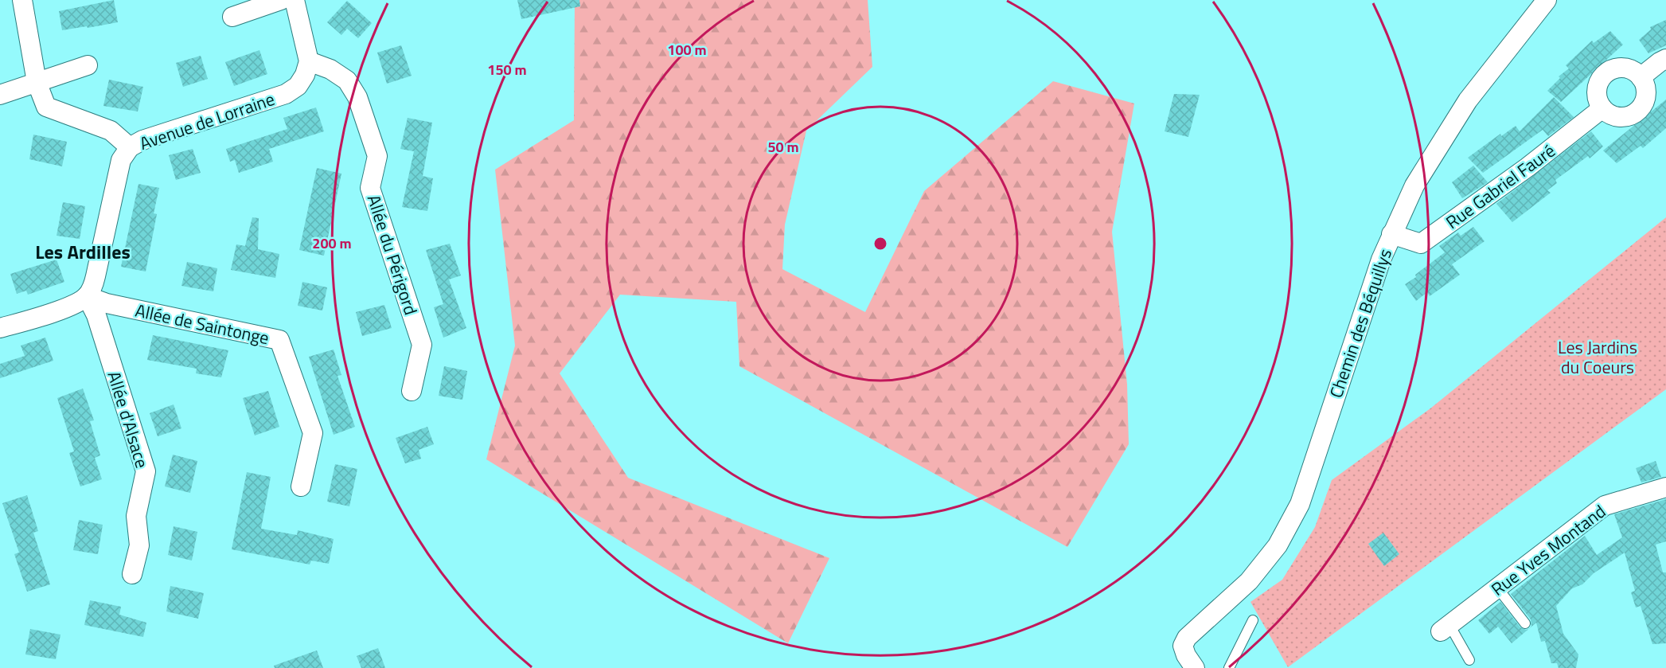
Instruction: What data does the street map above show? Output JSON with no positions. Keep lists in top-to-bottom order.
{
  "streets": {
    "street": [
      "Avenue de Lorraine",
      "Rue Gabriel Fauré",
      "Allée du Périgord",
      "Chemin des Béquillys",
      "Allée de Saintonge",
      "Allée d'Alsace",
      "Rue Yves Montand"
    ]
  },
  "crossings": [
    ["Avenue de Lorraine", "Allée du Périgord"],
    ["Avenue de Lorraine", "Allée de Saintonge"],
    ["Avenue de Lorraine", "Allée d'Alsace"],
    ["Rue Gabriel Fauré", "Chemin des Béquillys"],
    ["Allée de Saintonge", "Allée d'Alsace"]
  ],
  "districts": ["Les Ardilles"],
  "parks": ["Les Jardins du Coeurs"],
  "rings": [
    "100 m",
    "150 m",
    "50 m",
    "200 m"
  ]
}
